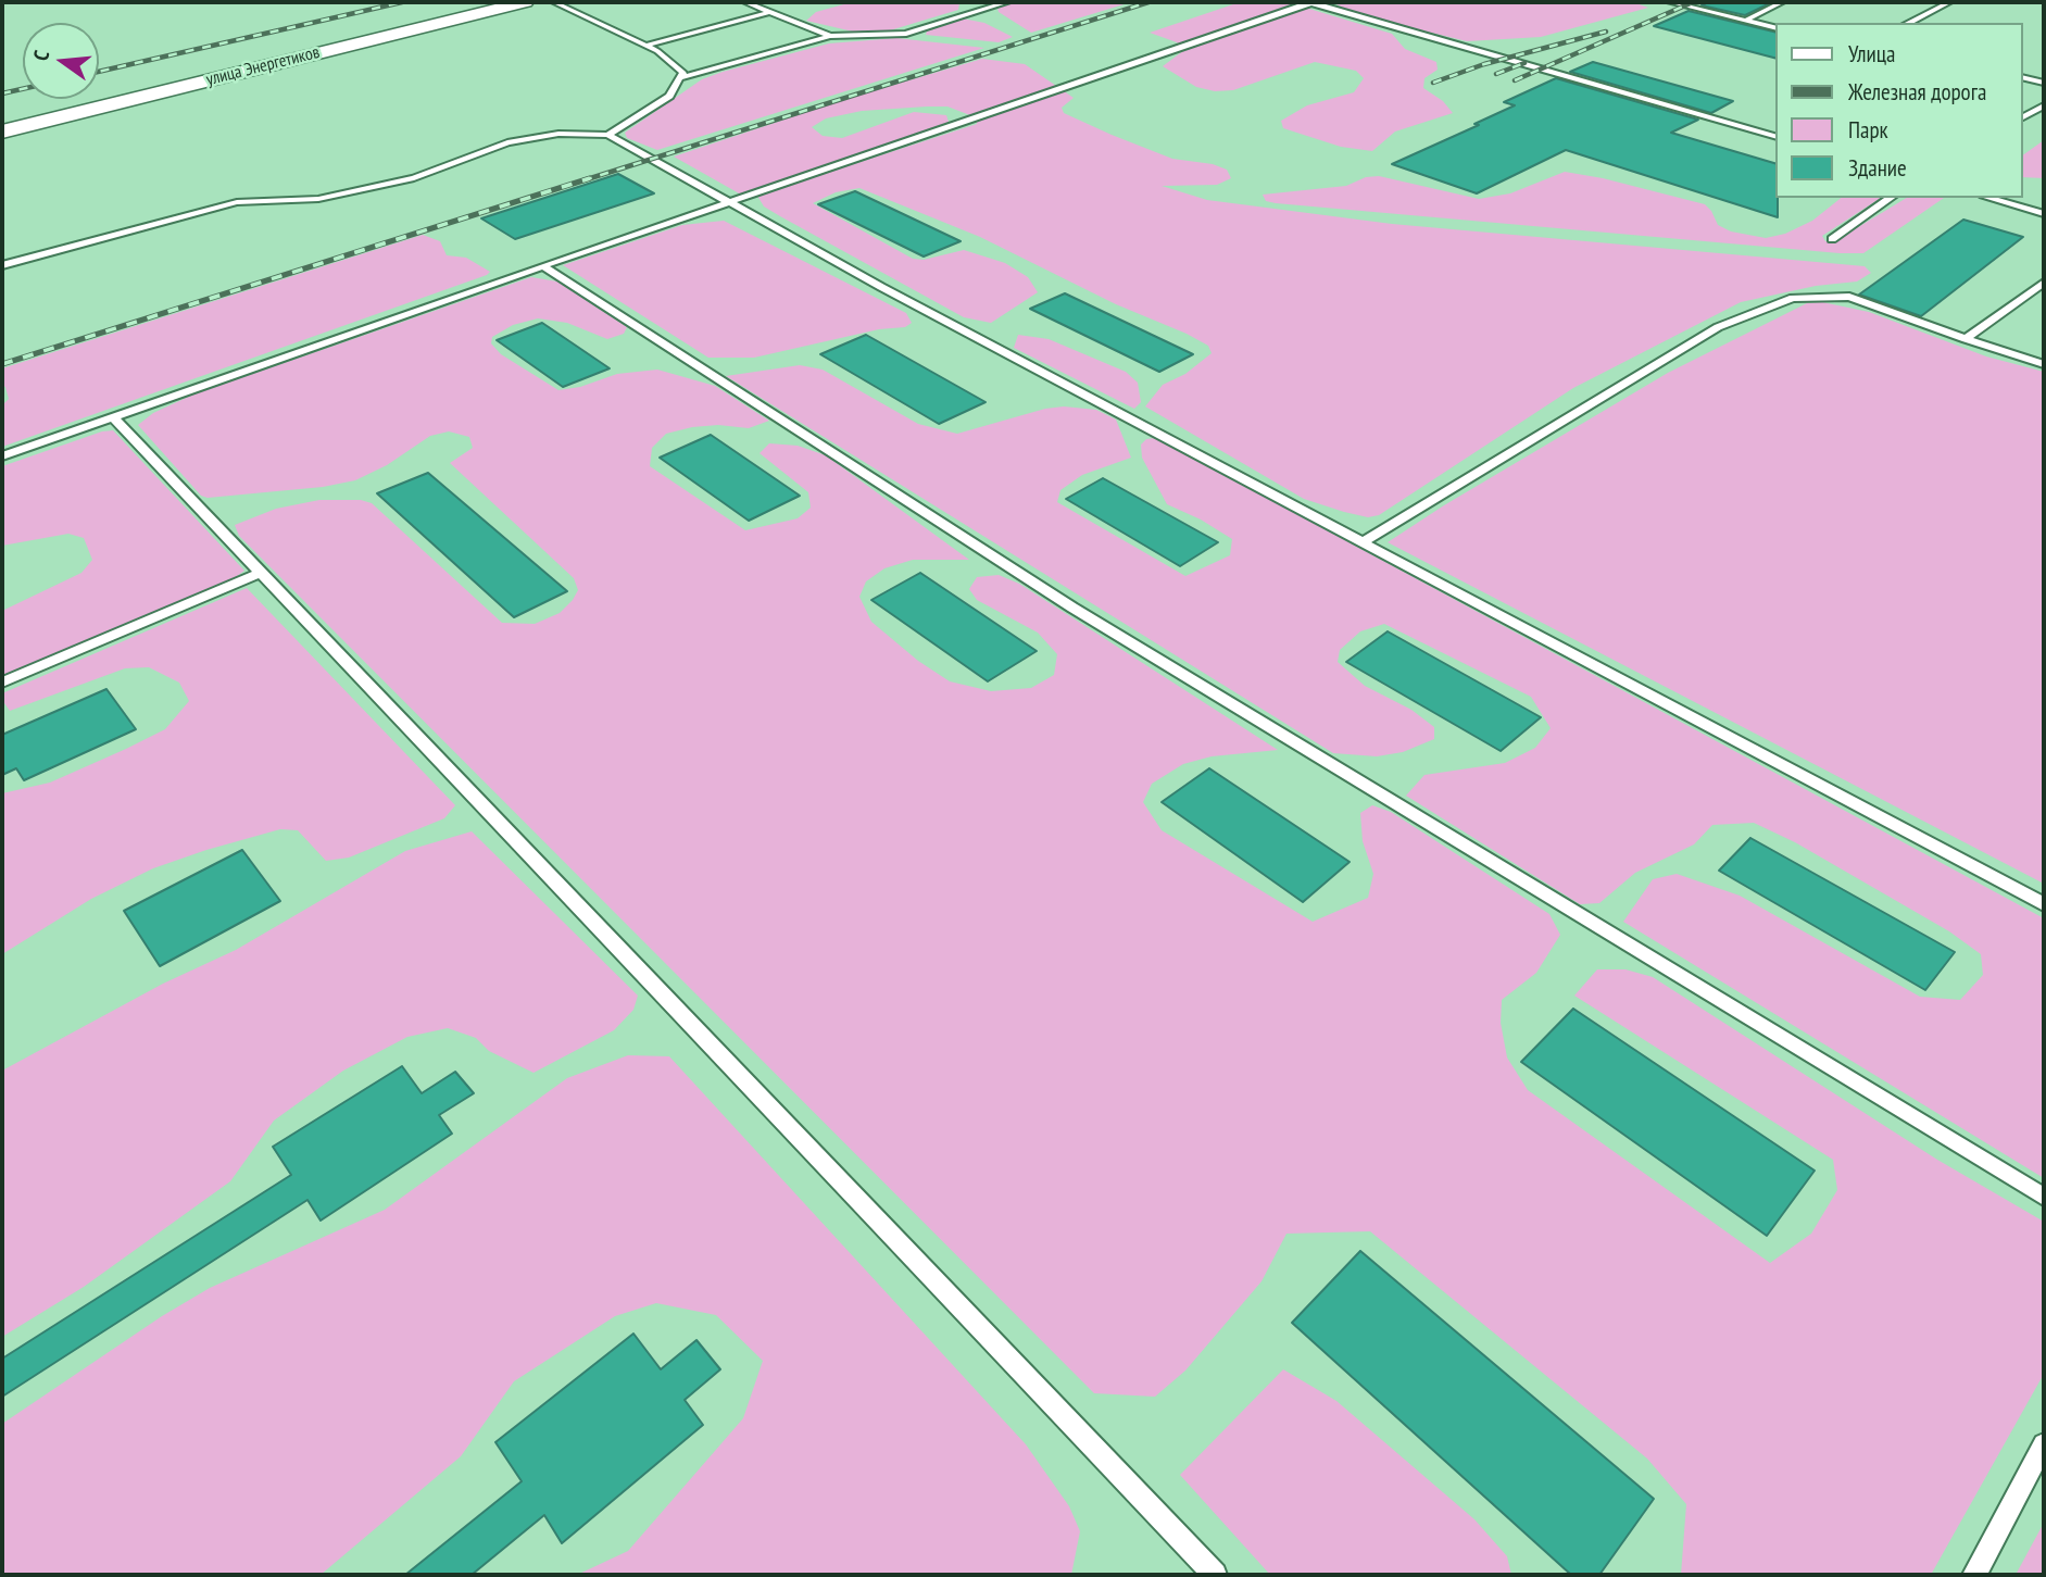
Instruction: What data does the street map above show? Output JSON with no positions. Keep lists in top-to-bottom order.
{
  "streets": {
    "street": ["улица Энергетиков"]
  },
  "legend": [
    "Улица",
    "Железная дорога",
    "Парк",
    "Здание"
  ],
  "north": "left"
}
